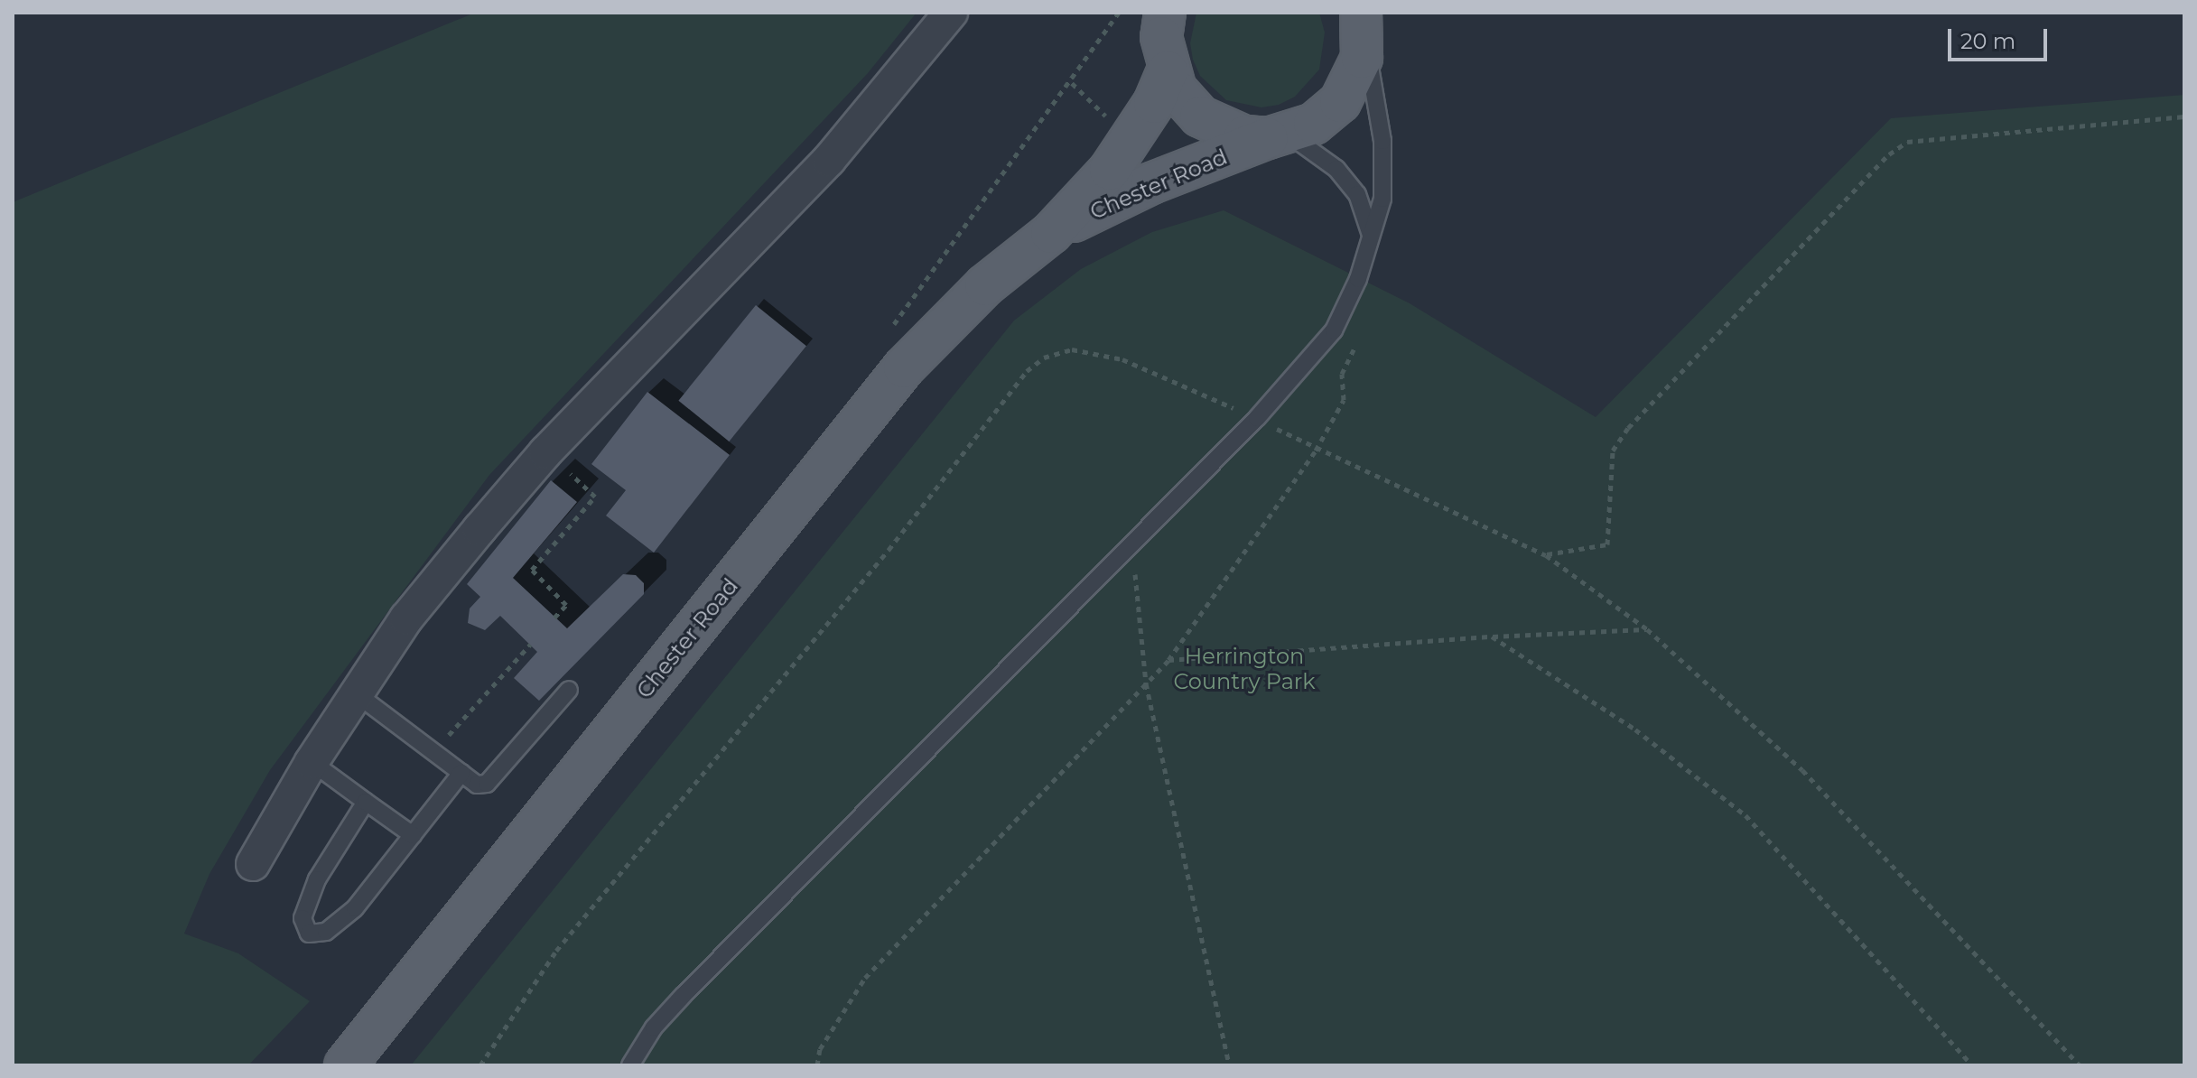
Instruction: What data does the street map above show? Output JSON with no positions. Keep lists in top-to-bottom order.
{
  "streets": {
    "main road": ["Chester Road"]
  },
  "parks": ["Herrington Country Park"],
  "scale_bar": "20 m"
}
